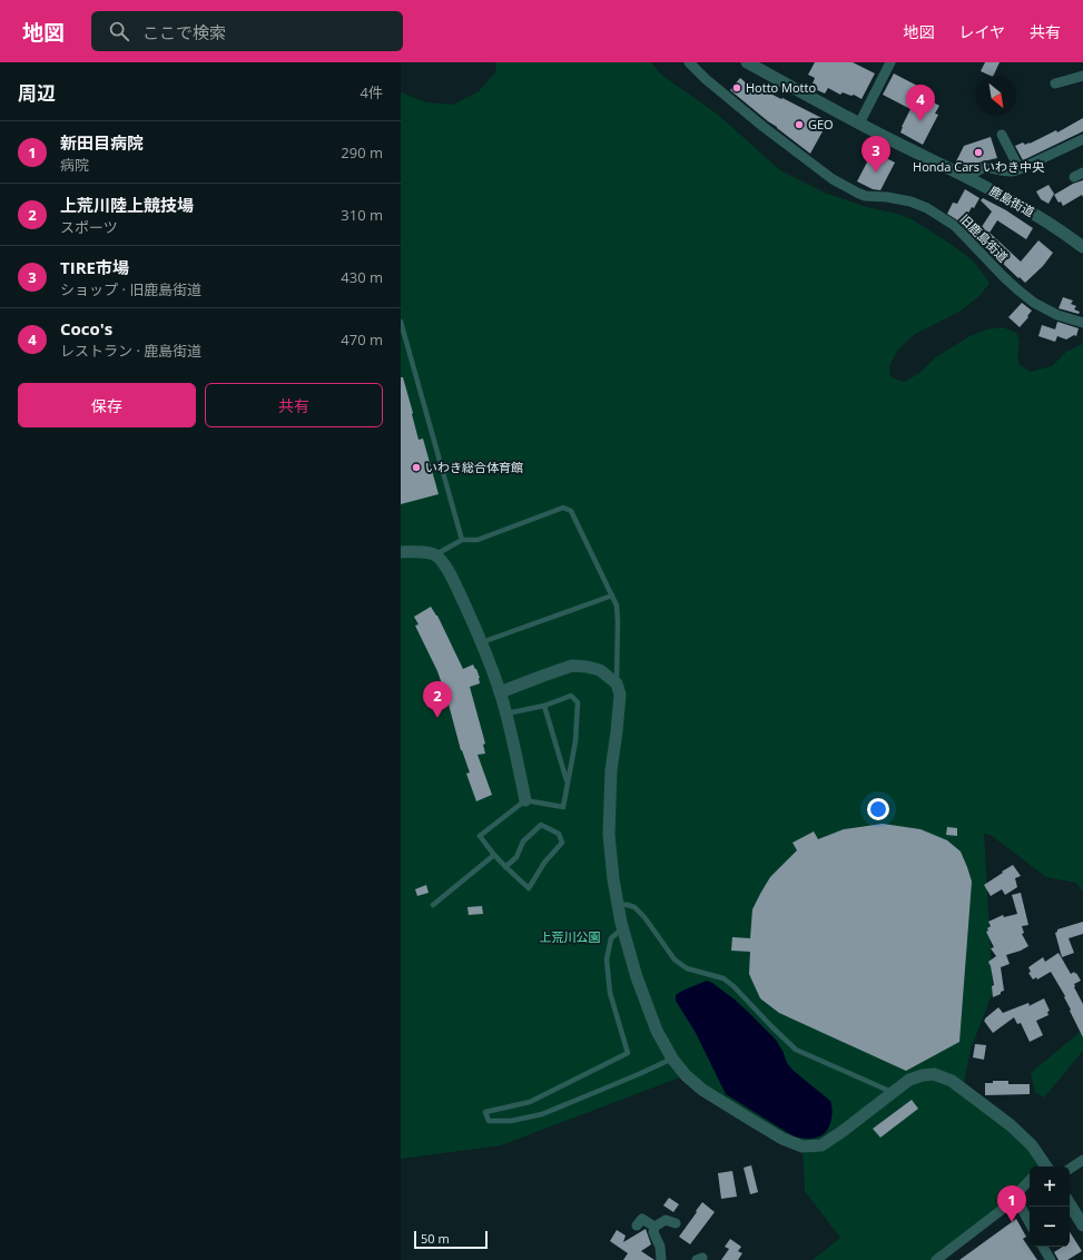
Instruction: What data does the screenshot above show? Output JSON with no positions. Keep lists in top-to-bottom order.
{
  "streets": {
    "street": ["鹿島街道", "旧鹿島街道"]
  },
  "parks": ["上荒川公園"],
  "places": [
    "Hotto Motto",
    "GEO",
    "Honda Cars いわき中央",
    "いわき総合体育館"
  ],
  "scale_bar": "50 m",
  "north": "bottom right",
  "page": {
    "header": "地図",
    "search": "ここで検索",
    "nav": ["地図", "レイヤ", "共有"],
    "heading": ["周辺", "4件"],
    "pins": [
      "4",
      "3",
      "2",
      "1"
    ],
    "list": [
      {
        "mark": "1",
        "name": "新田目病院",
        "note": "病院",
        "value": "290 m"
      },
      {
        "mark": "2",
        "name": "上荒川陸上競技場",
        "note": "スポーツ",
        "value": "310 m"
      },
      {
        "mark": "3",
        "name": "TIRE市場",
        "note": "ショップ · 旧鹿島街道",
        "value": "430 m"
      },
      {
        "mark": "4",
        "name": "Coco's",
        "note": "レストラン · 鹿島街道",
        "value": "470 m"
      }
    ],
    "buttons": ["保存", "共有"],
    "map_buttons": ["+", "−"],
    "scale": "50 m"
  }
}
